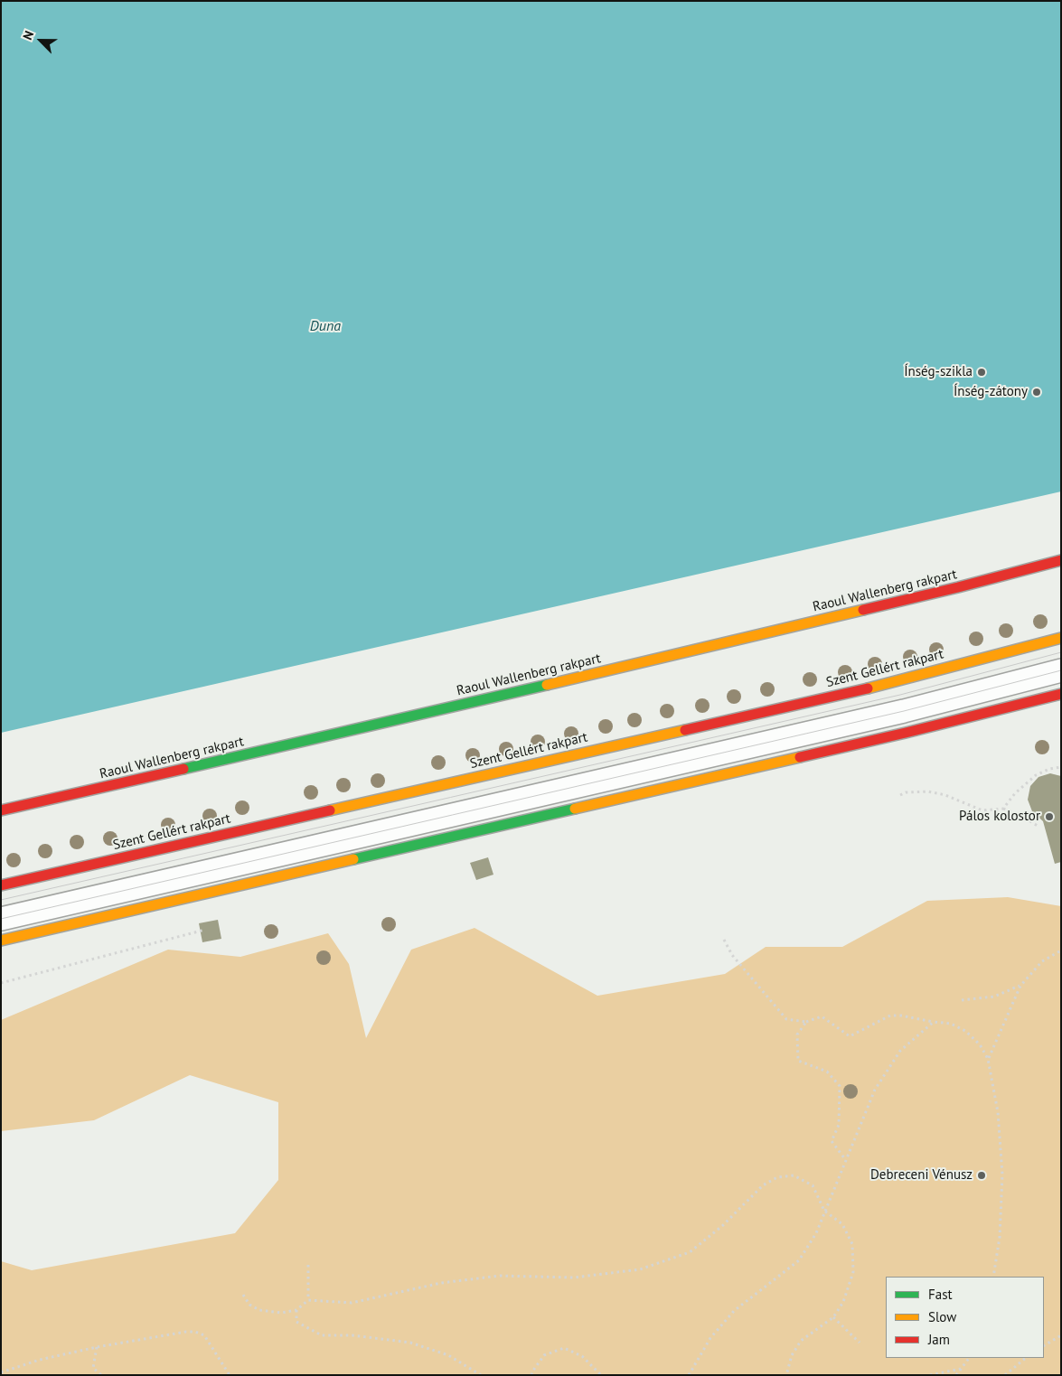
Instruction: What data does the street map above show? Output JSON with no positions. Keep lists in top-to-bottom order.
{
  "streets": {
    "main road": ["Raoul Wallenberg rakpart", "Szent Gellért rakpart"]
  },
  "water": ["Duna"],
  "places": [
    "Ínség-szikla",
    "Ínség-zátony",
    "Pálos kolostor",
    "Debreceni Vénusz"
  ],
  "legend": ["Fast", "Slow", "Jam"],
  "north": "top left"
}
